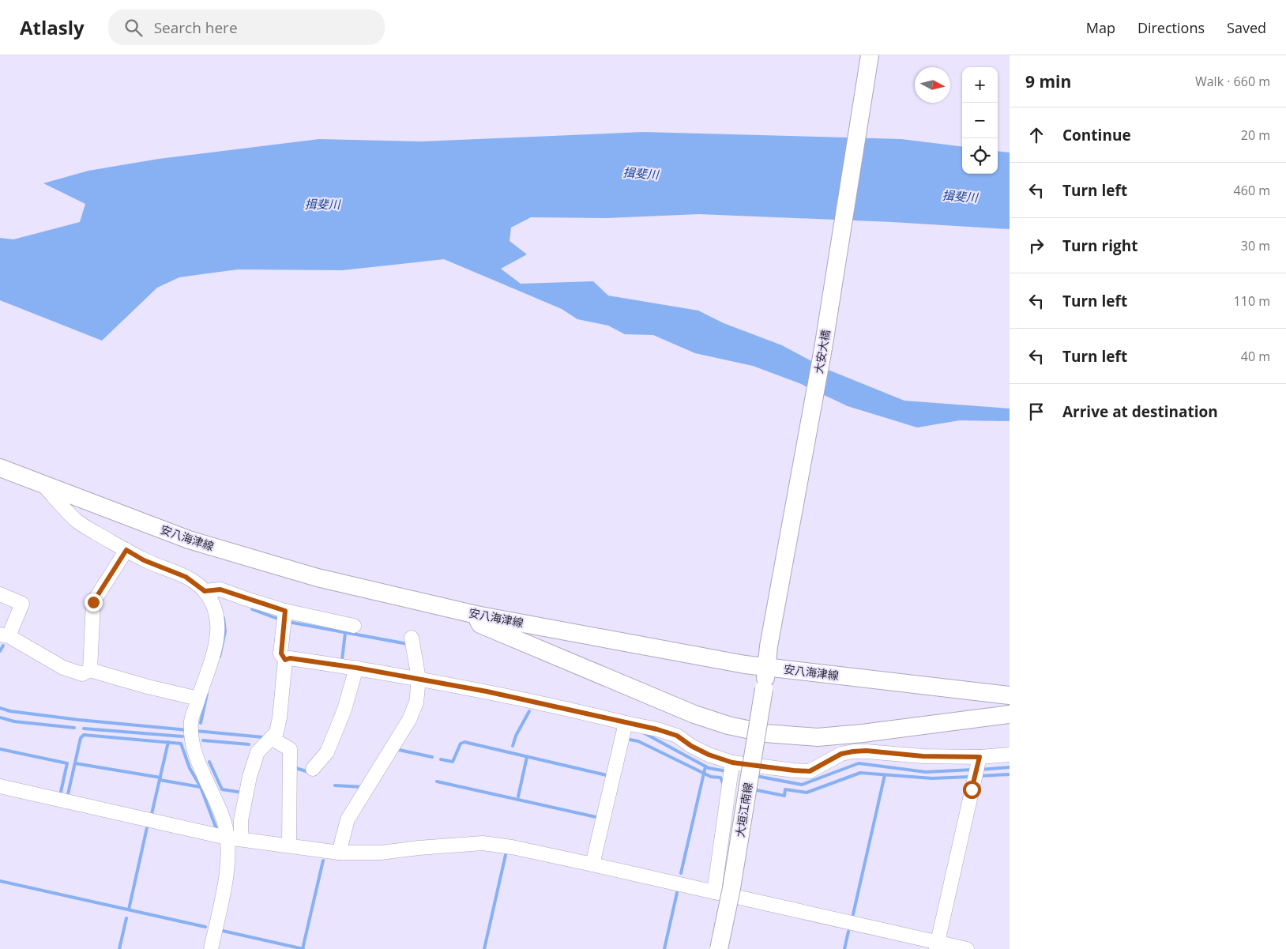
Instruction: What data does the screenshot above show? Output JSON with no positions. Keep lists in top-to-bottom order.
{
  "streets": {
    "main road": ["大安大橋", "安八海津線", "大垣江南線"]
  },
  "crossings": [
    ["大安大橋", "大垣江南線"],
    ["安八海津線", "大垣江南線"]
  ],
  "water": ["揖斐川"],
  "north": "right",
  "page": {
    "header": "Atlasly",
    "search": "Search here",
    "nav": ["Map", "Directions", "Saved"],
    "heading": ["9 min", "Walk · 660 m"],
    "map_buttons": ["+", "−"],
    "list": [
      ["Continue", "20 m"],
      ["Turn left", "460 m"],
      ["Turn right", "30 m"],
      ["Turn left", "110 m"],
      ["Turn left", "40 m"],
      "Arrive at destination"
    ]
  }
}
